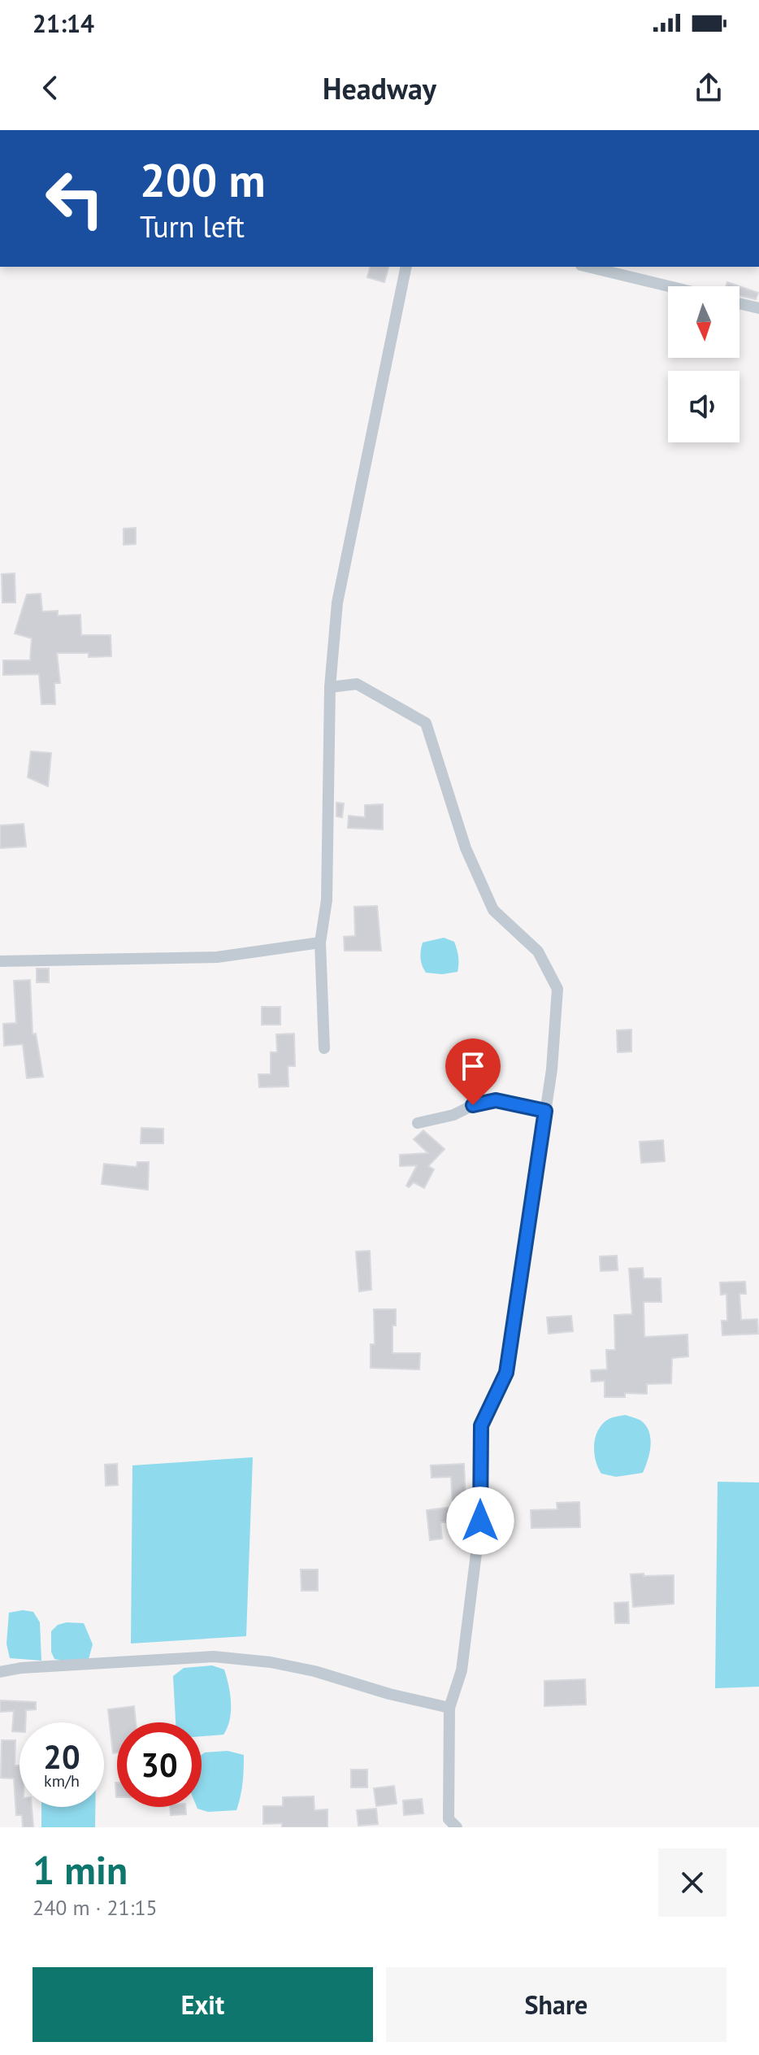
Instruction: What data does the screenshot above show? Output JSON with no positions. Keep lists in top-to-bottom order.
{
  "north": "bottom",
  "page": {
    "status": "21:14",
    "header": "Headway",
    "turn": ["200 m", "Turn left"],
    "speed": "20 km/h",
    "limit": "30",
    "heading": ["1 min", "240 m · 21:15"],
    "buttons": ["Exit", "Share"]
  }
}
